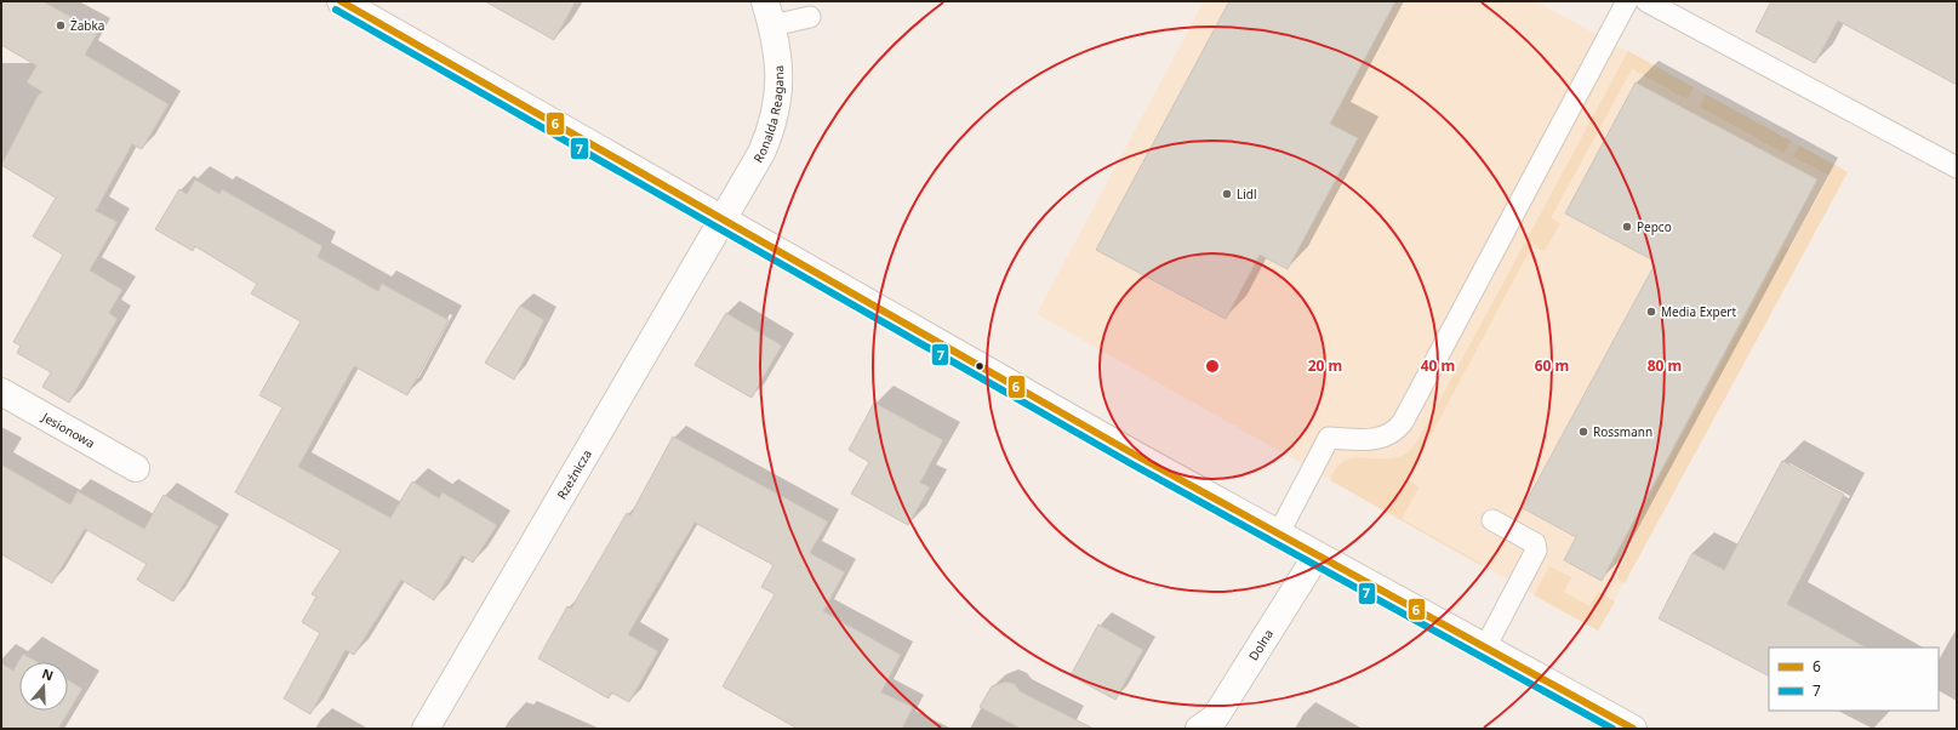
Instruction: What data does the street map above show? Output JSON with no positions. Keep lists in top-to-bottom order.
{
  "streets": {
    "main road": [
      "Ronalda Reagana",
      "Jesionowa",
      "Rzeźnicza",
      "Dolna"
    ]
  },
  "crossings": [
    ["Ronalda Reagana", "Rzeźnicza"]
  ],
  "places": [
    "Żabka",
    "Lidl",
    "Pepco",
    "Media Expert",
    "Rossmann"
  ],
  "lines": ["transit line 6", "transit line 7"],
  "legend": ["6", "7"],
  "north": "top",
  "rings": [
    "20 m",
    "40 m",
    "60 m",
    "80 m"
  ]
}
